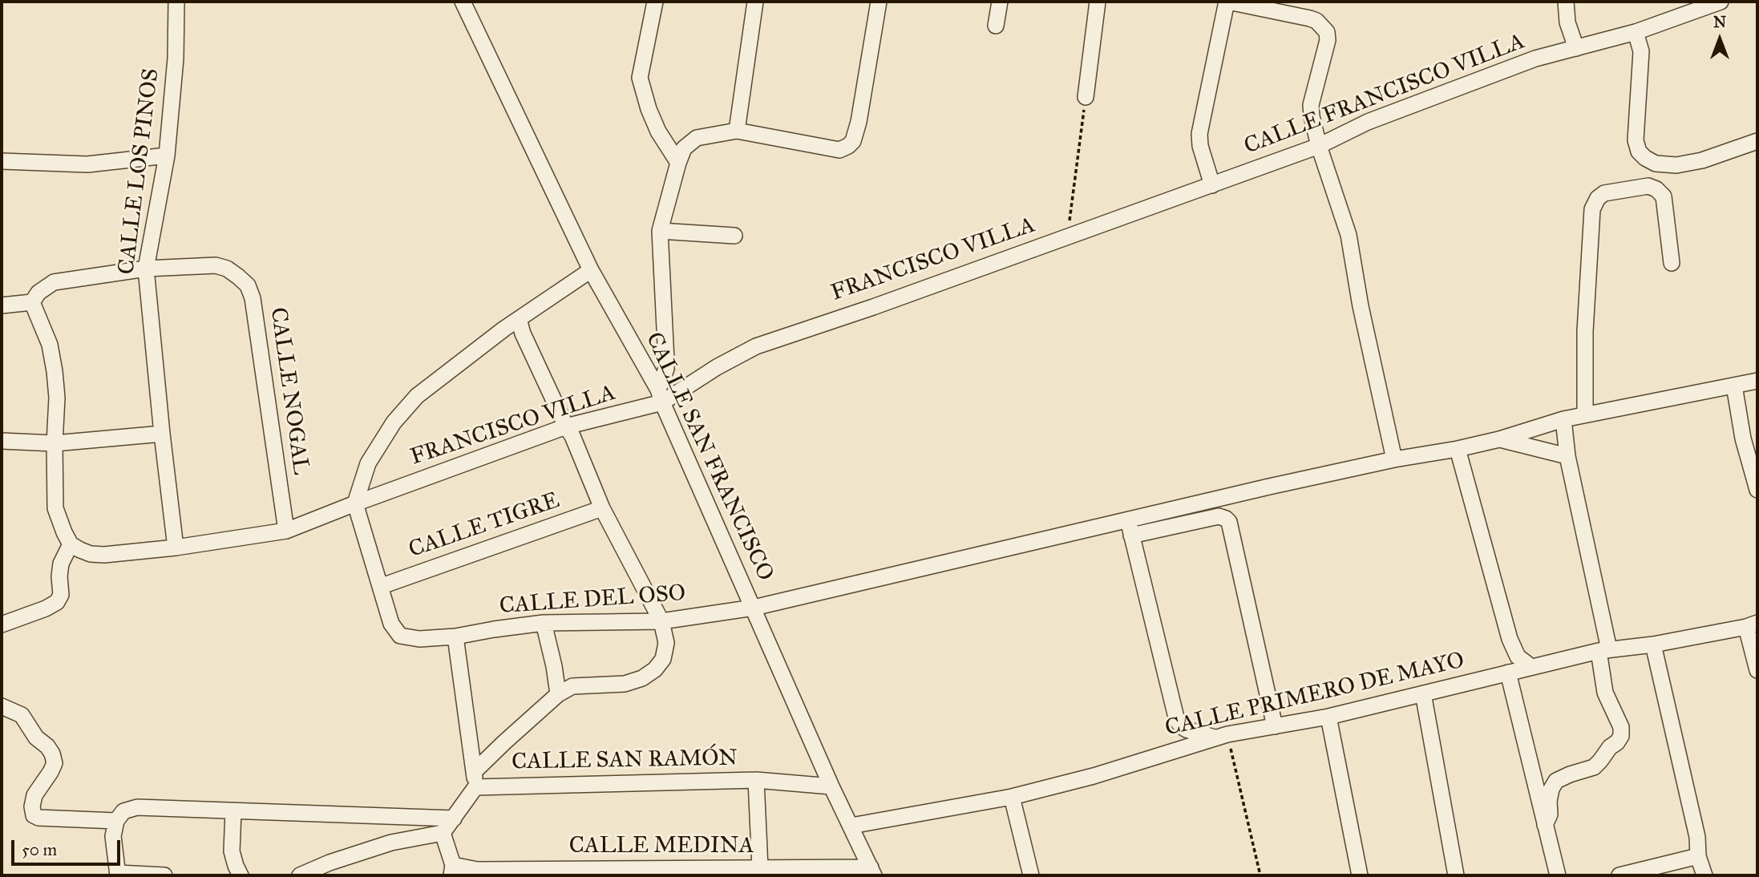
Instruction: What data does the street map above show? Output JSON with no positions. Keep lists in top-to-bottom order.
{
  "streets": {
    "street": [
      "CALLE FRANCISCO VILLA",
      "CALLE LOS PINOS",
      "FRANCISCO VILLA",
      "CALLE NOGAL",
      "CALLE SAN FRANCISCO",
      "CALLE TIGRE",
      "CALLE DEL OSO",
      "CALLE PRIMERO DE MAYO",
      "CALLE SAN RAMÓN",
      "CALLE MEDINA"
    ]
  },
  "crossings": [
    ["CALLE FRANCISCO VILLA", "FRANCISCO VILLA"],
    ["CALLE LOS PINOS", "FRANCISCO VILLA"],
    ["CALLE LOS PINOS", "CALLE NOGAL"],
    ["FRANCISCO VILLA", "CALLE NOGAL"],
    ["FRANCISCO VILLA", "CALLE SAN FRANCISCO"],
    ["CALLE SAN FRANCISCO", "CALLE DEL OSO"],
    ["CALLE SAN FRANCISCO", "CALLE PRIMERO DE MAYO"],
    ["CALLE SAN FRANCISCO", "CALLE SAN RAMÓN"],
    ["CALLE SAN FRANCISCO", "CALLE MEDINA"],
    ["CALLE TIGRE", "CALLE DEL OSO"]
  ],
  "scale_bar": "50 m",
  "north": "top"
}
